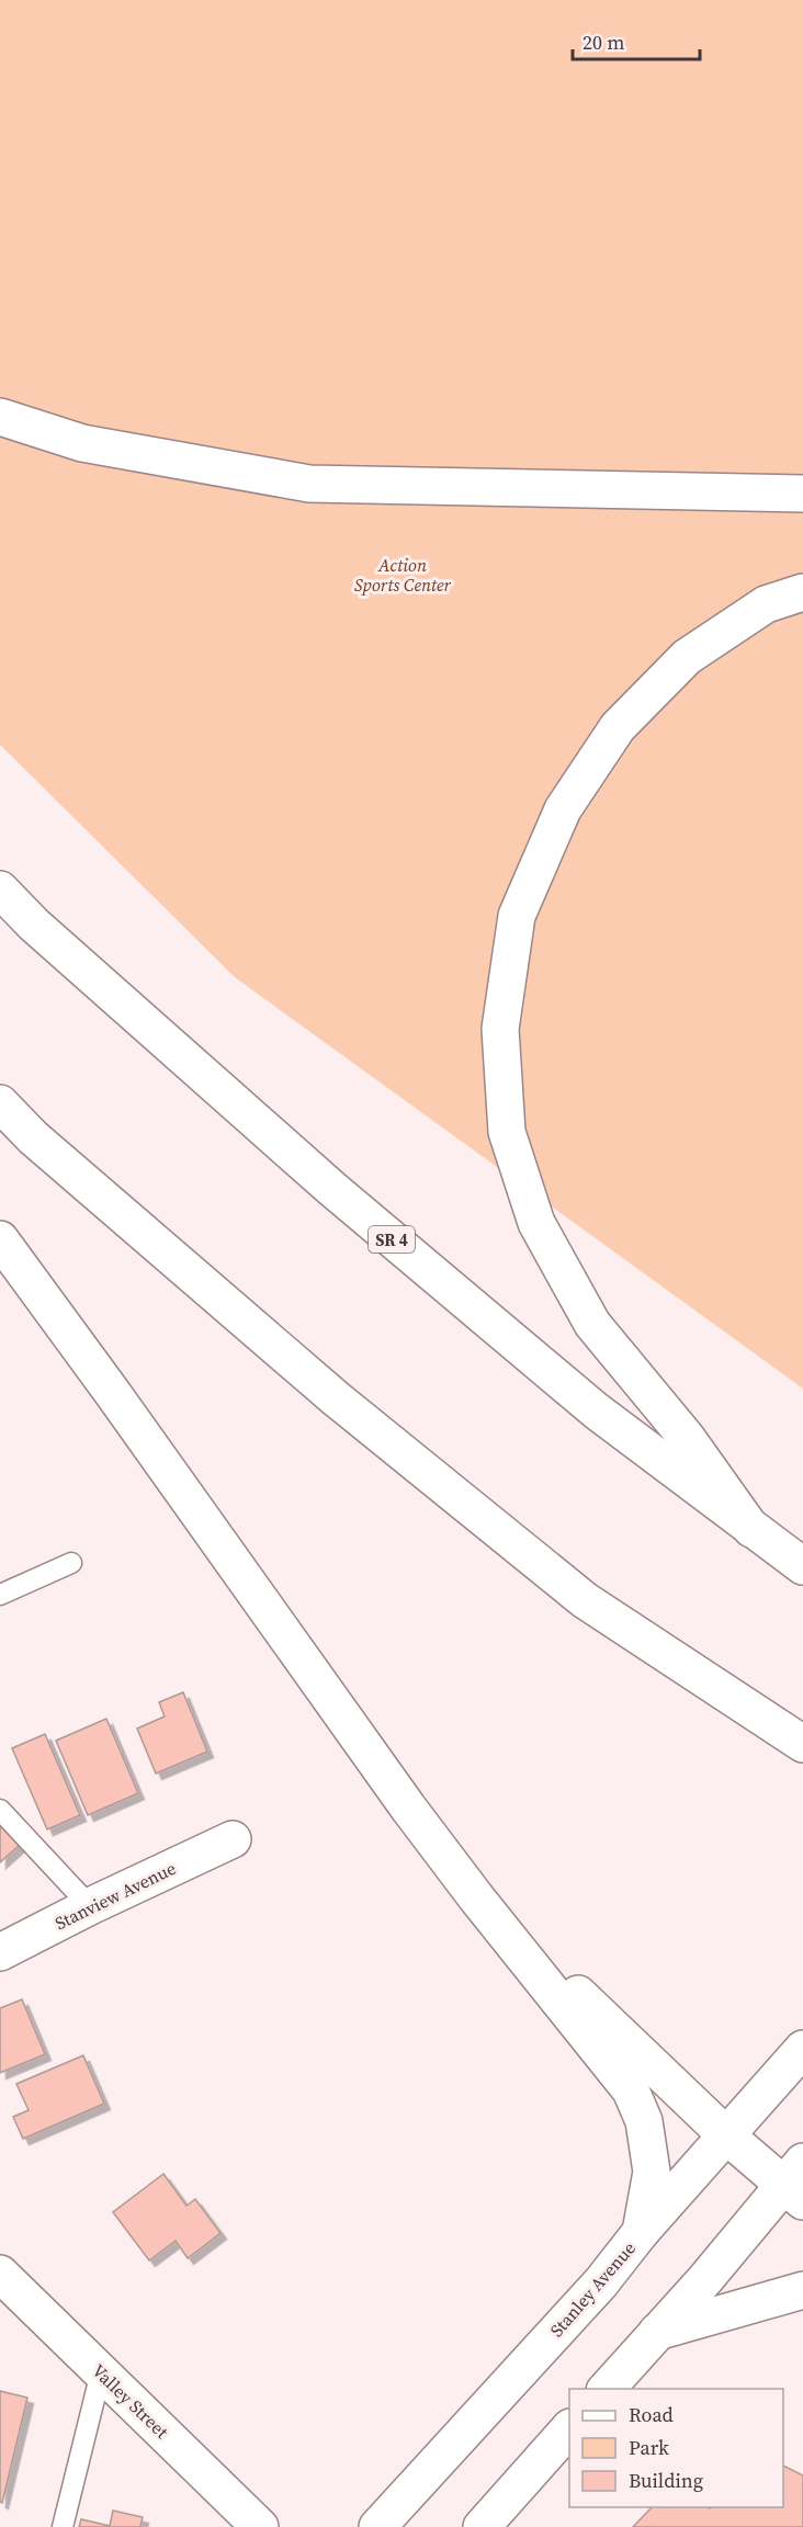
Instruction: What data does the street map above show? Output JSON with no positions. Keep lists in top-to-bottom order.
{
  "streets": {
    "main road": [
      "SR 4",
      "Stanview Avenue",
      "Stanley Avenue",
      "Valley Street"
    ]
  },
  "parks": ["Action Sports Center"],
  "legend": ["Road", "Park", "Building"],
  "scale_bar": "20 m"
}
